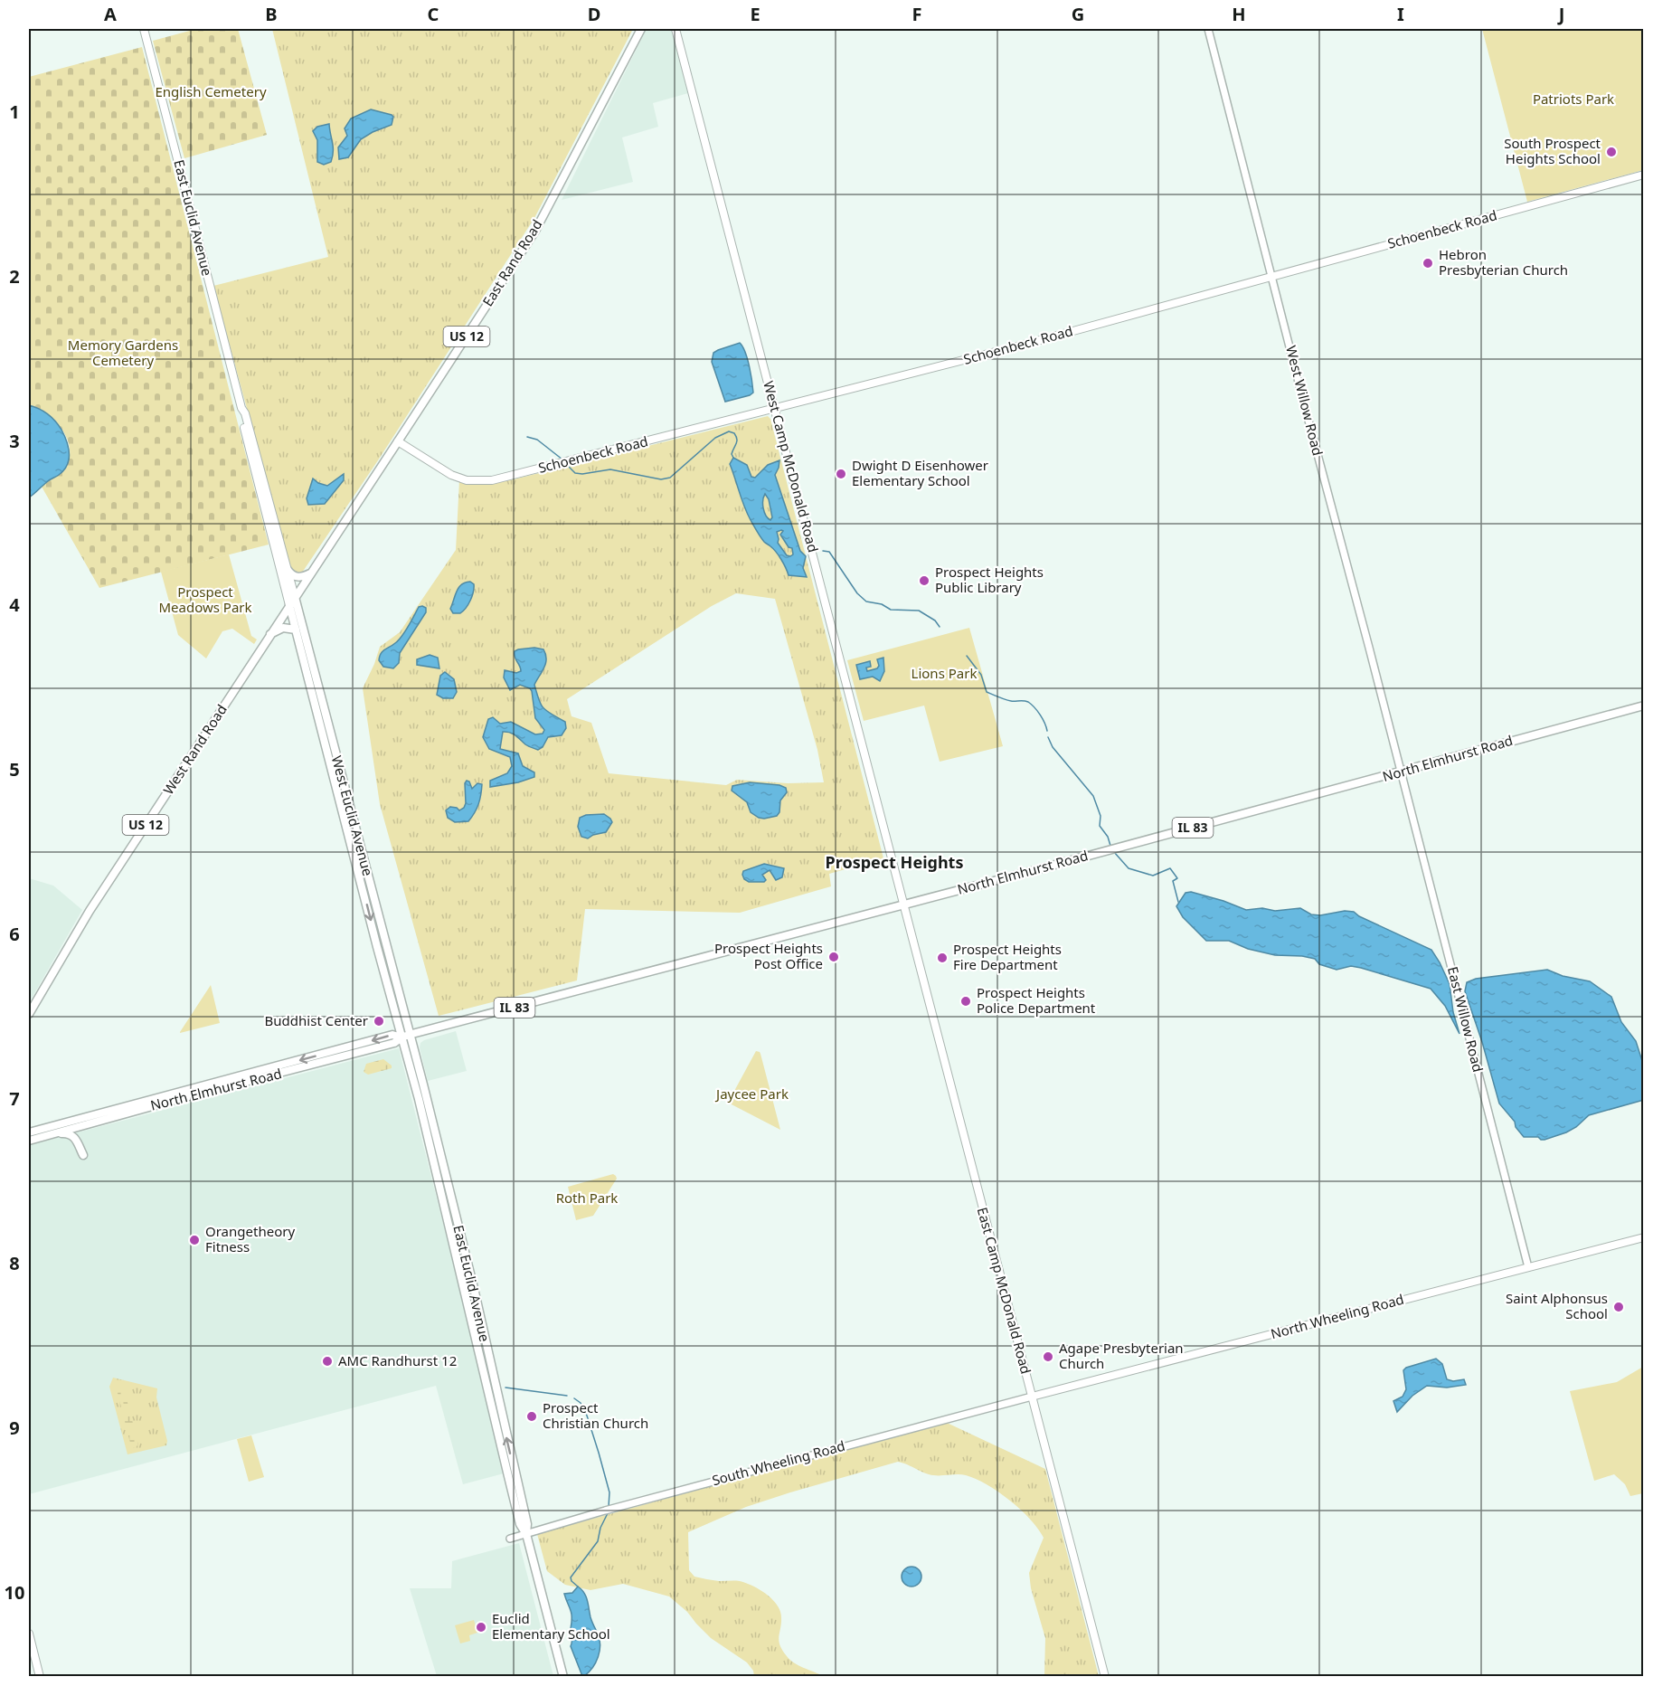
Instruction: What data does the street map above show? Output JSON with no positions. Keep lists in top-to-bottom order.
{
  "streets": {
    "main road": [
      "East Euclid Avenue",
      "Schoenbeck Road",
      "East Rand Road",
      "US 12",
      "West Camp McDonald Road",
      "West Rand Road",
      "North Elmhurst Road",
      "West Euclid Avenue",
      "IL 83",
      "East Camp McDonald Road",
      "North Wheeling Road"
    ],
    "street": ["West Willow Road", "East Willow Road", "South Wheeling Road"]
  },
  "crossings": [
    ["East Euclid Avenue", "East Rand Road"],
    ["East Euclid Avenue", "West Rand Road"],
    ["East Euclid Avenue", "North Elmhurst Road"],
    ["East Euclid Avenue", "West Euclid Avenue"],
    ["East Euclid Avenue", "South Wheeling Road"],
    ["Schoenbeck Road", "East Rand Road"],
    ["Schoenbeck Road", "West Willow Road"],
    ["Schoenbeck Road", "West Camp McDonald Road"],
    ["East Rand Road", "West Rand Road"],
    ["East Rand Road", "West Euclid Avenue"],
    ["West Willow Road", "North Elmhurst Road"],
    ["West Willow Road", "East Willow Road"],
    ["West Camp McDonald Road", "North Elmhurst Road"],
    ["West Camp McDonald Road", "East Camp McDonald Road"],
    ["West Rand Road", "West Euclid Avenue"],
    ["North Elmhurst Road", "West Euclid Avenue"],
    ["North Elmhurst Road", "East Willow Road"],
    ["North Elmhurst Road", "East Camp McDonald Road"],
    ["East Willow Road", "North Wheeling Road"],
    ["East Camp McDonald Road", "North Wheeling Road"],
    ["East Camp McDonald Road", "South Wheeling Road"],
    ["North Wheeling Road", "South Wheeling Road"]
  ],
  "districts": ["Prospect Heights"],
  "parks": [
    "English Cemetery",
    "Patriots Park",
    "Memory Gardens Cemetery",
    "Prospect Meadows Park",
    "Lions Park",
    "Jaycee Park",
    "Roth Park"
  ],
  "places": [
    "South Prospect Heights School",
    "Hebron Presbyterian Church",
    "Dwight D Eisenhower Elementary School",
    "Prospect Heights Public Library",
    "Prospect Heights Post Office",
    "Prospect Heights Fire Department",
    "Prospect Heights Police Department",
    "Buddhist Center",
    "Orangetheory Fitness",
    "Saint Alphonsus School",
    "Agape Presbyterian Church",
    "AMC Randhurst 12",
    "Prospect Christian Church",
    "Euclid Elementary School"
  ],
  "grid": {
    "columns": [
      "A",
      "B",
      "C",
      "D",
      "E",
      "F",
      "G",
      "H",
      "I",
      "J"
    ],
    "rows": [
      "1",
      "2",
      "3",
      "4",
      "5",
      "6",
      "7",
      "8",
      "9",
      "10"
    ]
  }
}
